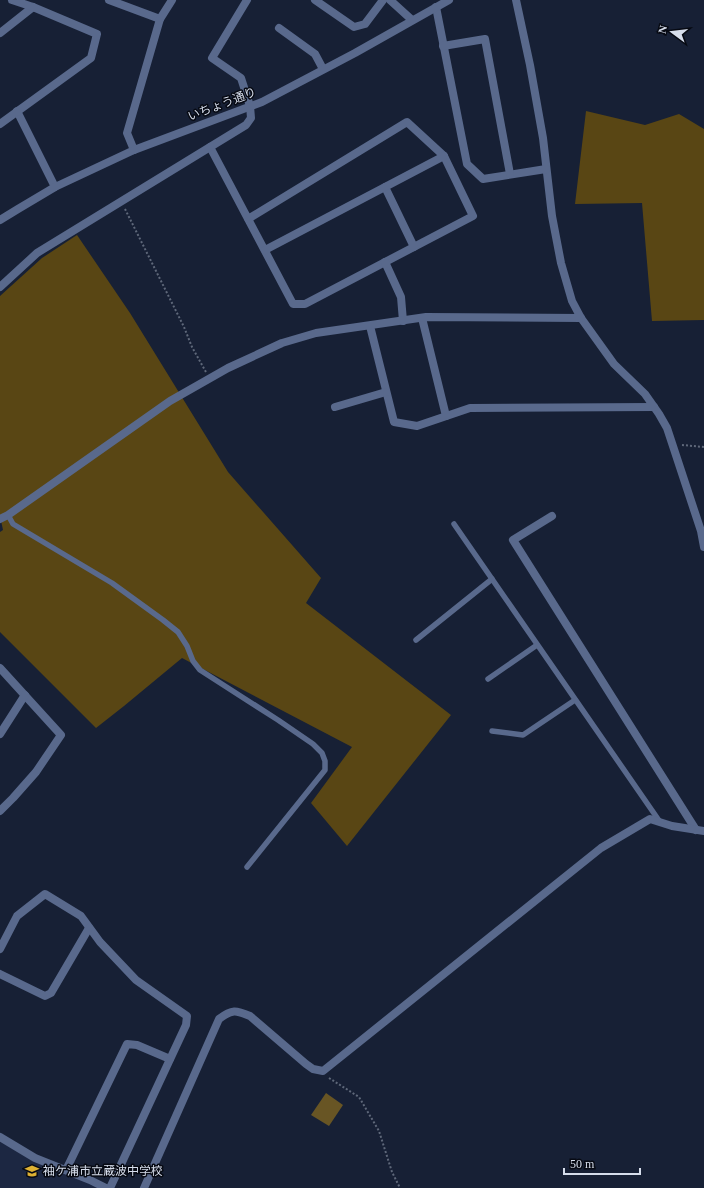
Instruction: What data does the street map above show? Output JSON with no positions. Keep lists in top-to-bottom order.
{
  "streets": {
    "street": ["いちょう通り"]
  },
  "places": {
    "school or university": ["袖ケ浦市立蔵波中学校"]
  },
  "scale_bar": "50 m",
  "north": "left"
}
